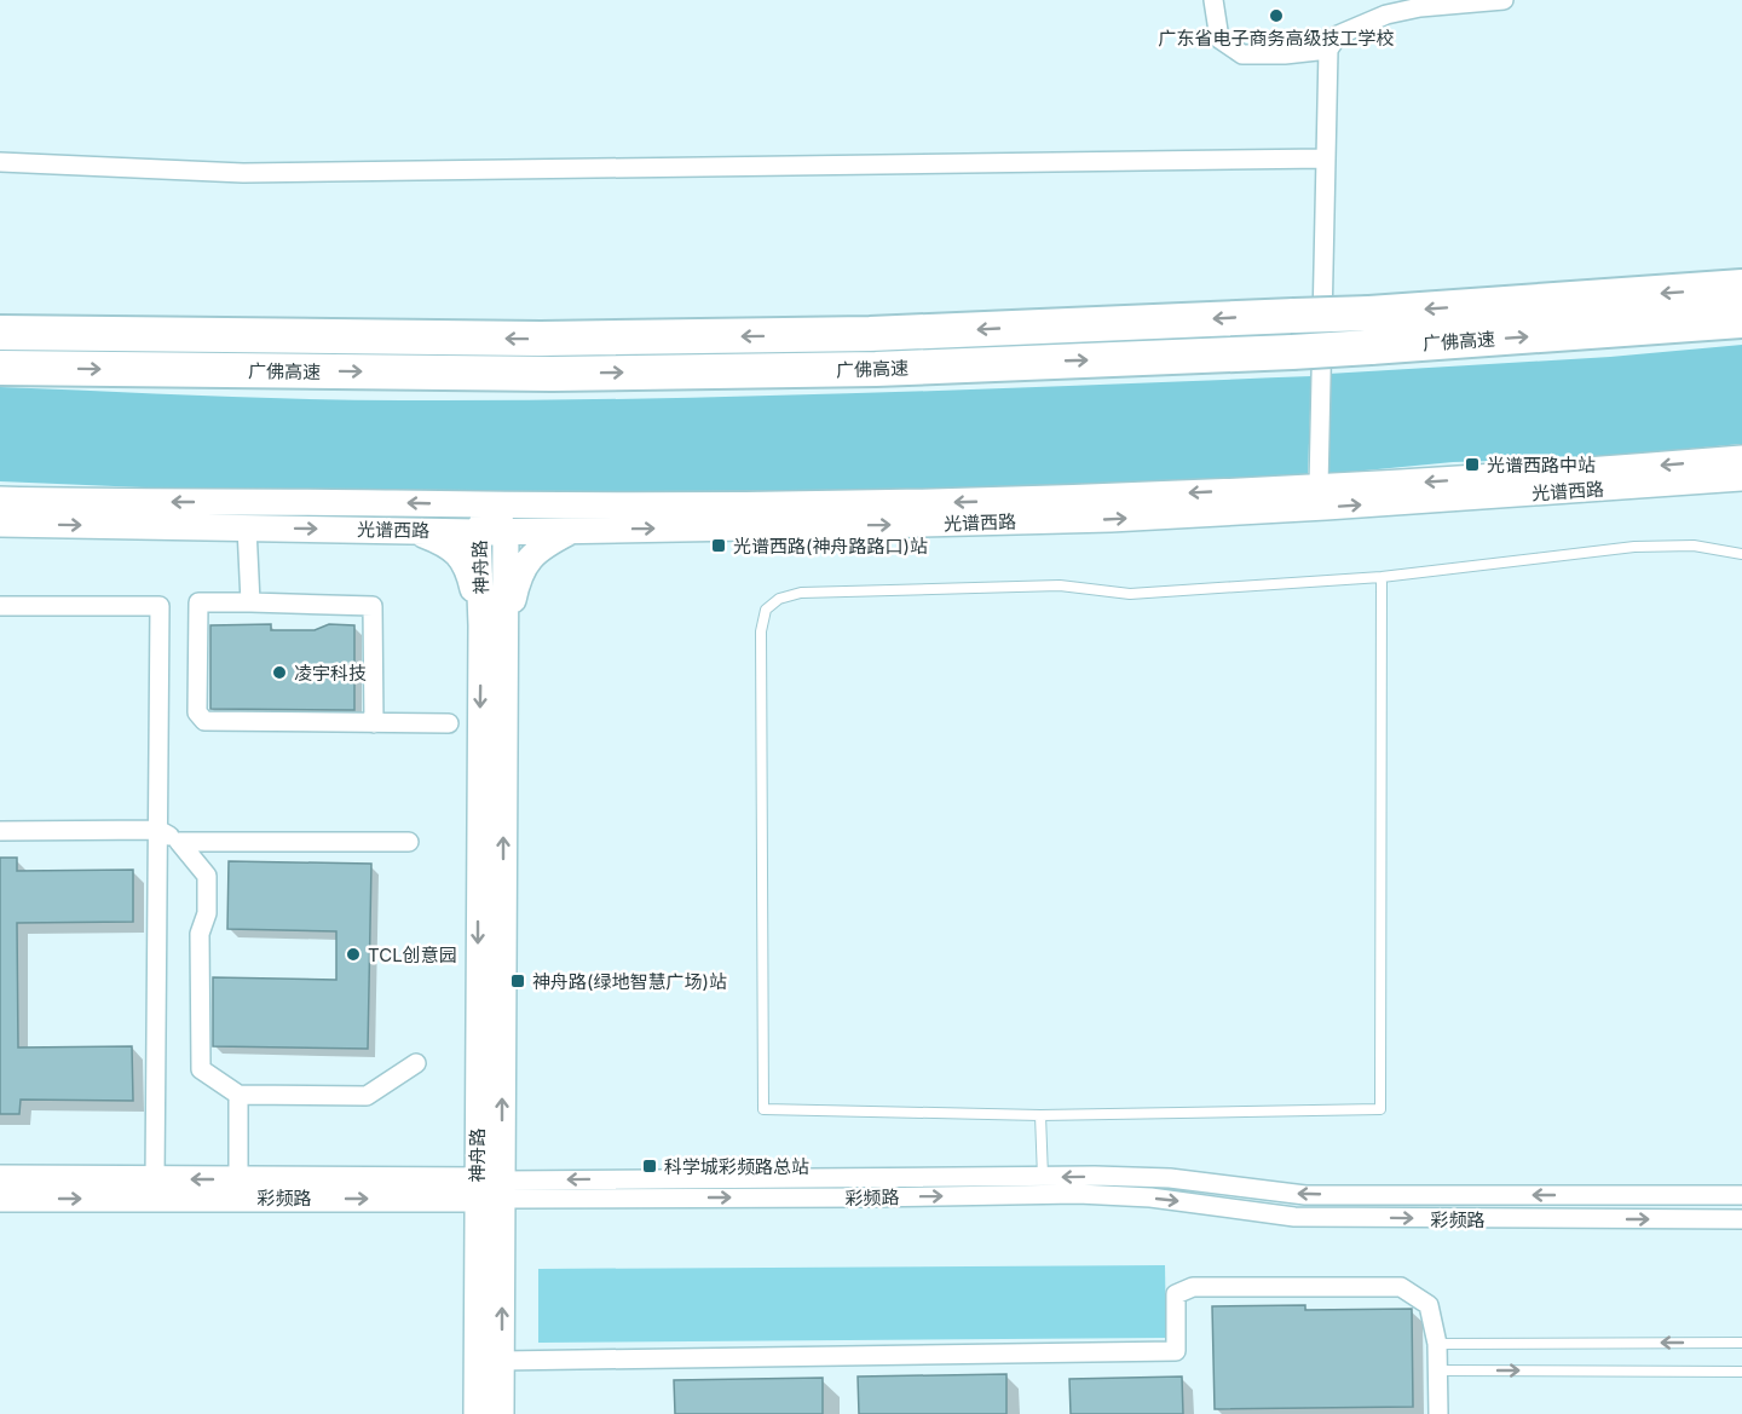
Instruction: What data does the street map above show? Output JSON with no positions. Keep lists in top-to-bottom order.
{
  "streets": {
    "highway": ["广佛高速"],
    "main road": ["光谱西路", "神舟路", "彩频路"]
  },
  "crossings": [
    ["光谱西路", "神舟路"],
    ["神舟路", "彩频路"]
  ],
  "places": {
    "other": ["广东省电子商务高级技工学校", "凌宇科技", "TCL创意园"],
    "transit": [
      "光谱西路中站",
      "光谱西路(神舟路路口)站",
      "神舟路(绿地智慧广场)站",
      "科学城彩频路总站"
    ]
  }
}
